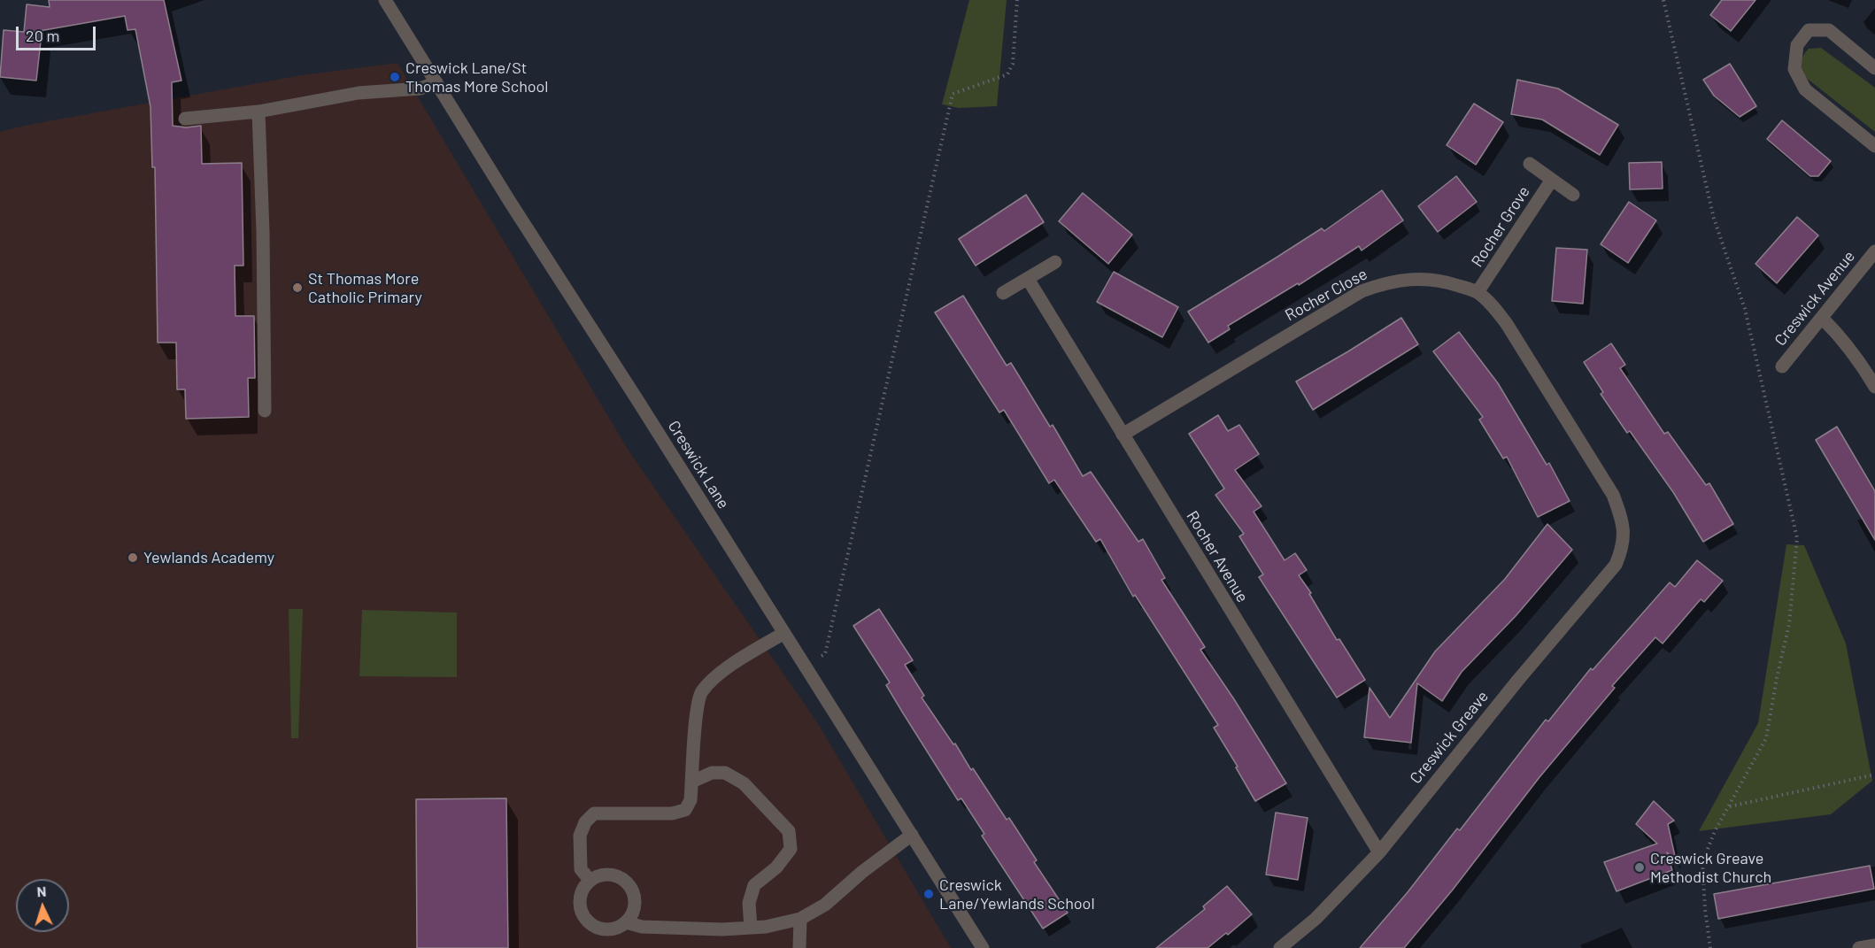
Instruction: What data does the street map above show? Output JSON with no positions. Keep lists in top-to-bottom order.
{
  "streets": {
    "street": [
      "Rocher Grove",
      "Rocher Close",
      "Creswick Avenue",
      "Creswick Lane",
      "Rocher Avenue",
      "Creswick Greave"
    ]
  },
  "crossings": [
    ["Rocher Grove", "Rocher Close"],
    ["Rocher Close", "Rocher Avenue"],
    ["Rocher Close", "Creswick Greave"],
    ["Rocher Avenue", "Creswick Greave"]
  ],
  "places": [
    "Creswick Lane/St Thomas More School",
    "St Thomas More Catholic Primary",
    "Yewlands Academy",
    "Creswick Greave Methodist Church",
    "Creswick Lane/Yewlands School"
  ],
  "scale_bar": "20 m",
  "north": "top"
}
